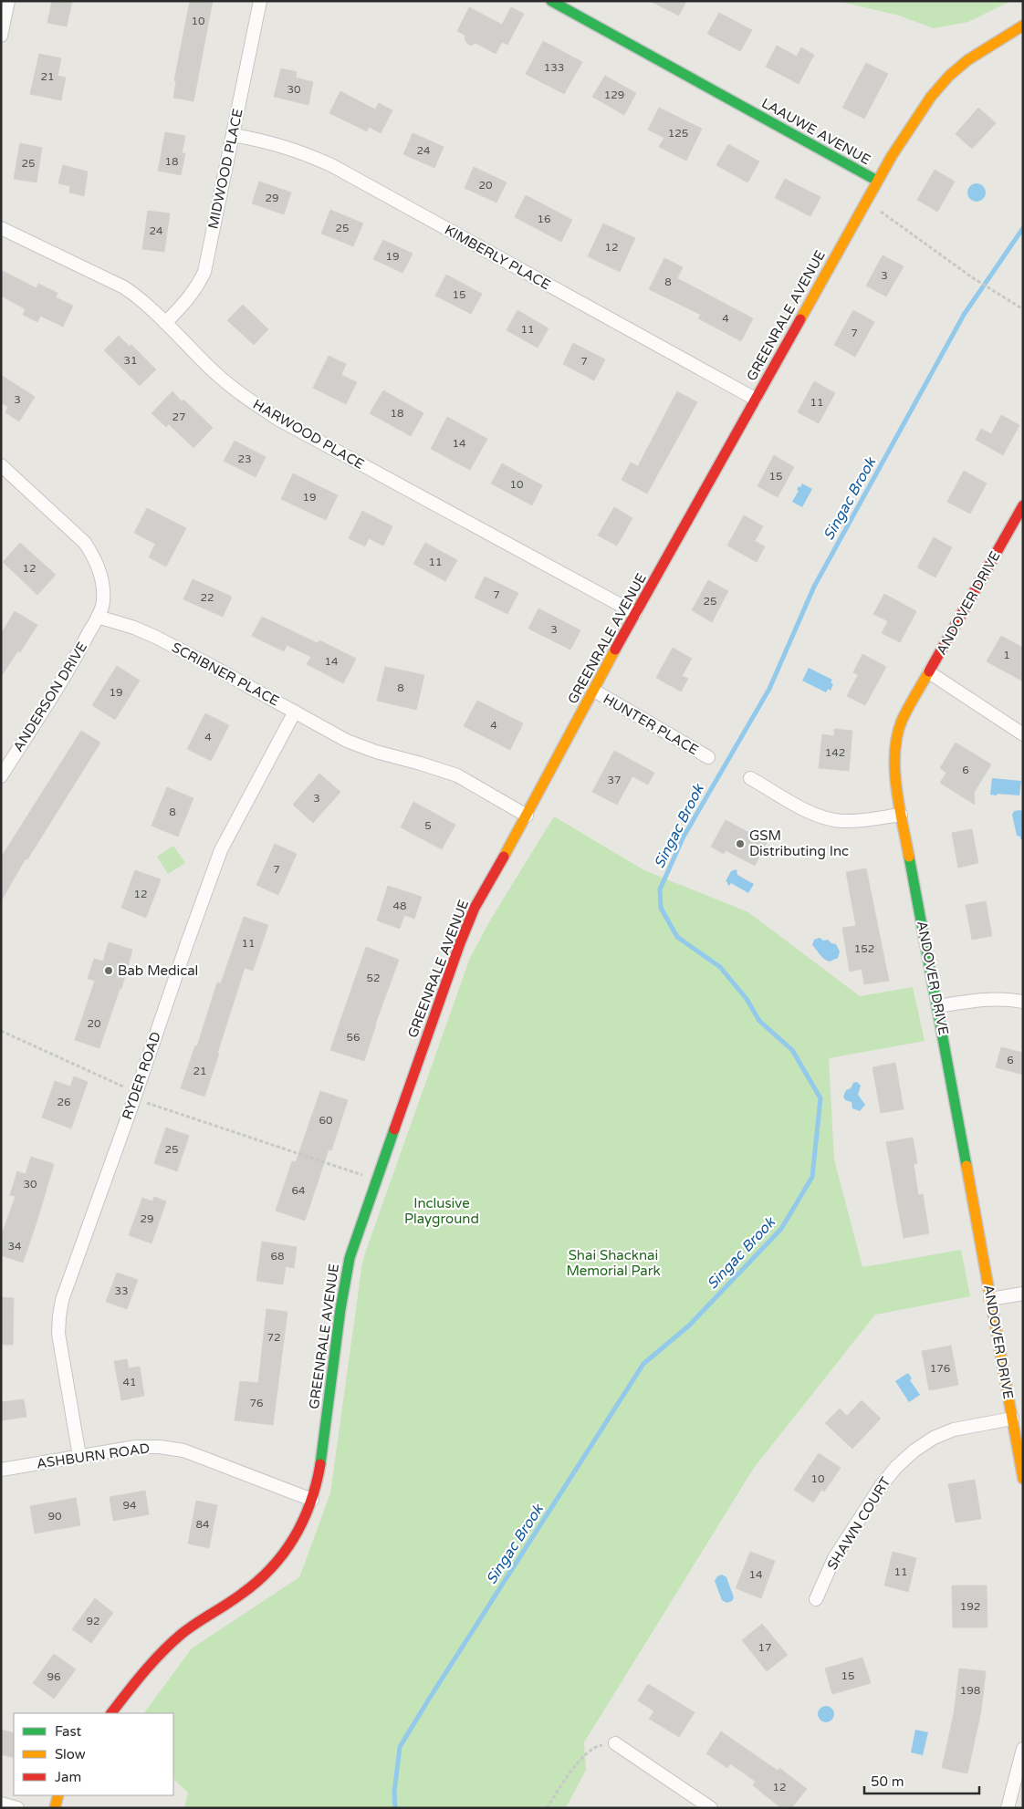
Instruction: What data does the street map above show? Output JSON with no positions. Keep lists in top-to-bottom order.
{
  "streets": {
    "street": [
      "LAAUWE AVENUE",
      "MIDWOOD PLACE",
      "KIMBERLY PLACE",
      "GREENRALE AVENUE",
      "HARWOOD PLACE",
      "ANDOVER DRIVE",
      "SCRIBNER PLACE",
      "ANDERSON DRIVE",
      "HUNTER PLACE",
      "RYDER ROAD",
      "ASHBURN ROAD",
      "SHAWN COURT"
    ]
  },
  "crossings": [
    ["LAAUWE AVENUE", "GREENRALE AVENUE"],
    ["MIDWOOD PLACE", "KIMBERLY PLACE"],
    ["MIDWOOD PLACE", "HARWOOD PLACE"],
    ["KIMBERLY PLACE", "GREENRALE AVENUE"],
    ["GREENRALE AVENUE", "HARWOOD PLACE"],
    ["GREENRALE AVENUE", "SCRIBNER PLACE"],
    ["GREENRALE AVENUE", "HUNTER PLACE"],
    ["GREENRALE AVENUE", "ASHBURN ROAD"],
    ["ANDOVER DRIVE", "SHAWN COURT"],
    ["SCRIBNER PLACE", "ANDERSON DRIVE"],
    ["SCRIBNER PLACE", "RYDER ROAD"],
    ["RYDER ROAD", "ASHBURN ROAD"]
  ],
  "water": ["Singac Brook"],
  "parks": ["Inclusive Playground", "Shai Shacknai Memorial Park"],
  "places": ["GSM Distributing Inc", "Bab Medical"],
  "house_numbers": [
    "10",
    "133",
    "21",
    "30",
    "129",
    "125",
    "24",
    "18",
    "25",
    "20",
    "29",
    "16",
    "25",
    "24",
    "12",
    "19",
    "3",
    "8",
    "15",
    "4",
    "11",
    "7",
    "31",
    "7",
    "3",
    "11",
    "18",
    "27",
    "14",
    "23",
    "15",
    "10",
    "19",
    "11",
    "12",
    "7",
    "22",
    "25",
    "3",
    "1",
    "14",
    "8",
    "19",
    "4",
    "4",
    "142",
    "6",
    "37",
    "3",
    "8",
    "5",
    "7",
    "12",
    "48",
    "11",
    "152",
    "52",
    "20",
    "56",
    "6",
    "21",
    "26",
    "60",
    "25",
    "30",
    "64",
    "29",
    "34",
    "68",
    "33",
    "72",
    "176",
    "41",
    "76",
    "10",
    "94",
    "90",
    "84",
    "11",
    "14",
    "192",
    "92",
    "17",
    "15",
    "96",
    "198",
    "12"
  ],
  "legend": ["Fast", "Slow", "Jam"],
  "scale_bar": "50 m"
}
